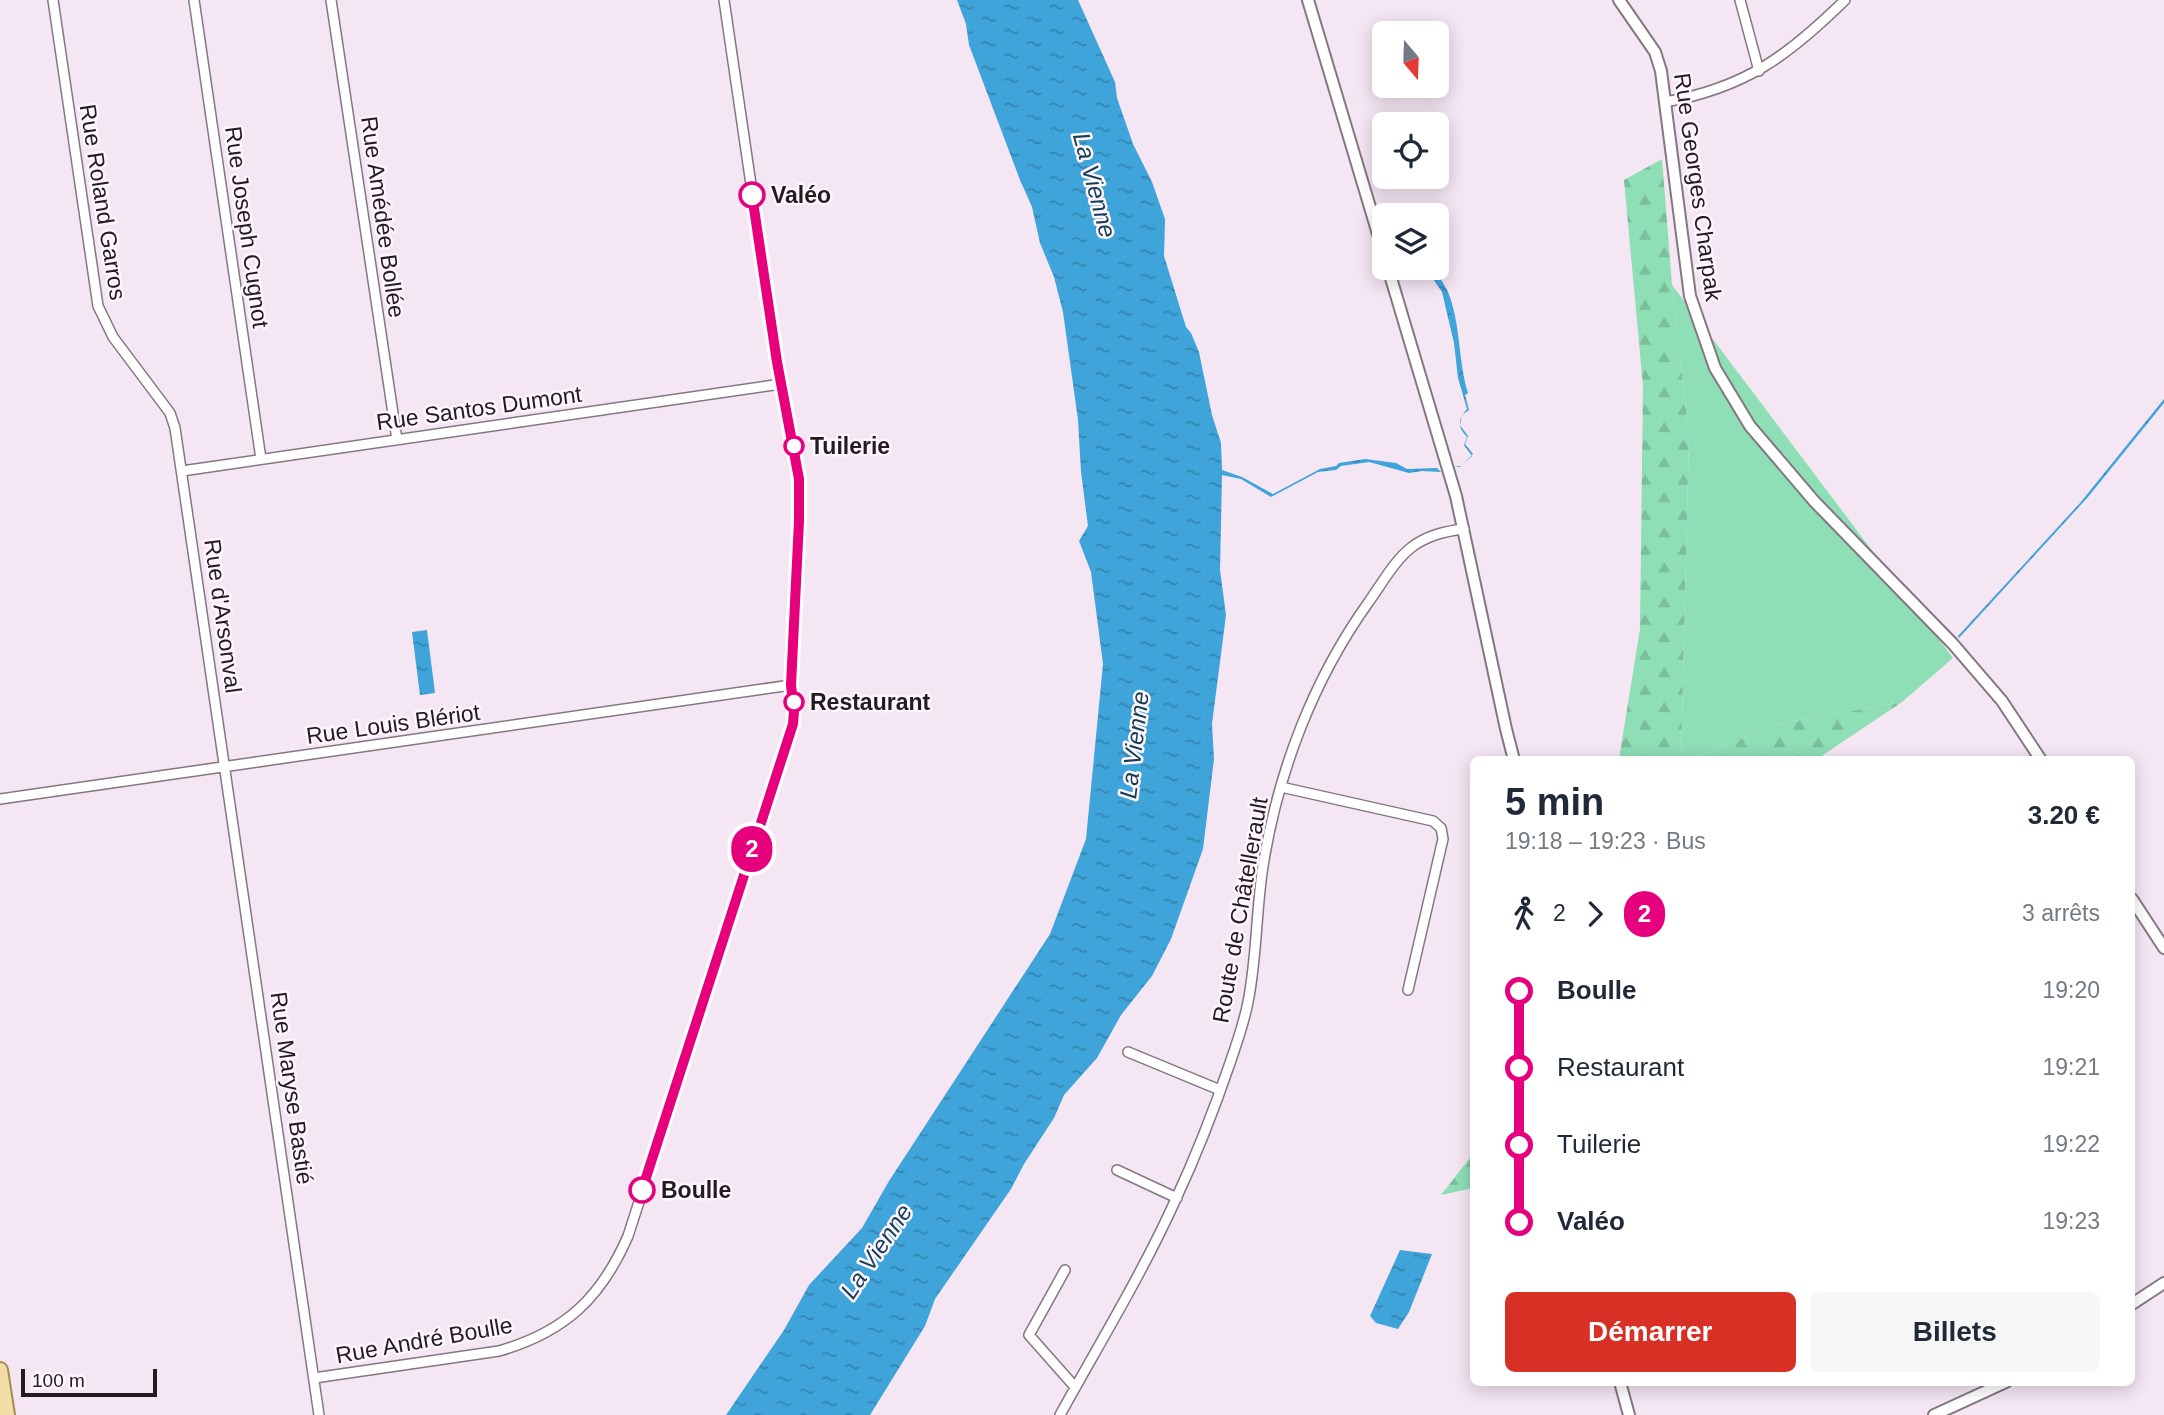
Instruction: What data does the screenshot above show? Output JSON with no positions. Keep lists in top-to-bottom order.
{
  "streets": {
    "street": [
      "Rue Georges Charpak",
      "Rue Roland Garros",
      "Rue Amédée Bollée",
      "Rue Joseph Cugnot",
      "Rue Santos Dumont",
      "Rue d'Arsonval",
      "Rue Louis Blériot",
      "Route de Châtellerault",
      "Rue Maryse Bastié",
      "Rue André Boulle"
    ]
  },
  "crossings": [
    ["Rue Roland Garros", "Rue Santos Dumont"],
    ["Rue Roland Garros", "Rue d'Arsonval"],
    ["Rue Amédée Bollée", "Rue Santos Dumont"],
    ["Rue Joseph Cugnot", "Rue Santos Dumont"],
    ["Rue Santos Dumont", "Rue d'Arsonval"],
    ["Rue Santos Dumont", "Rue André Boulle"],
    ["Rue d'Arsonval", "Rue Louis Blériot"],
    ["Rue d'Arsonval", "Rue Maryse Bastié"],
    ["Rue Louis Blériot", "Rue Maryse Bastié"],
    ["Rue Louis Blériot", "Rue André Boulle"],
    ["Rue Maryse Bastié", "Rue André Boulle"]
  ],
  "water": ["La Vienne"],
  "places": [
    "Valéo",
    "Tuilerie",
    "Restaurant",
    "Boulle"
  ],
  "lines": ["bus line 2"],
  "scale_bar": "100 m",
  "north": "bottom",
  "page": {
    "on_map": "2",
    "heading": ["5 min", "19:18 – 19:23 · Bus", "3.20 €"],
    "legs": ["2", "2", "3 arrêts"],
    "list": [
      {
        "name": "Boulle",
        "value": "19:20"
      },
      {
        "name": "Restaurant",
        "value": "19:21"
      },
      {
        "name": "Tuilerie",
        "value": "19:22"
      },
      {
        "name": "Valéo",
        "value": "19:23"
      }
    ],
    "buttons": ["Démarrer", "Billets"],
    "scale": "100 m"
  }
}
